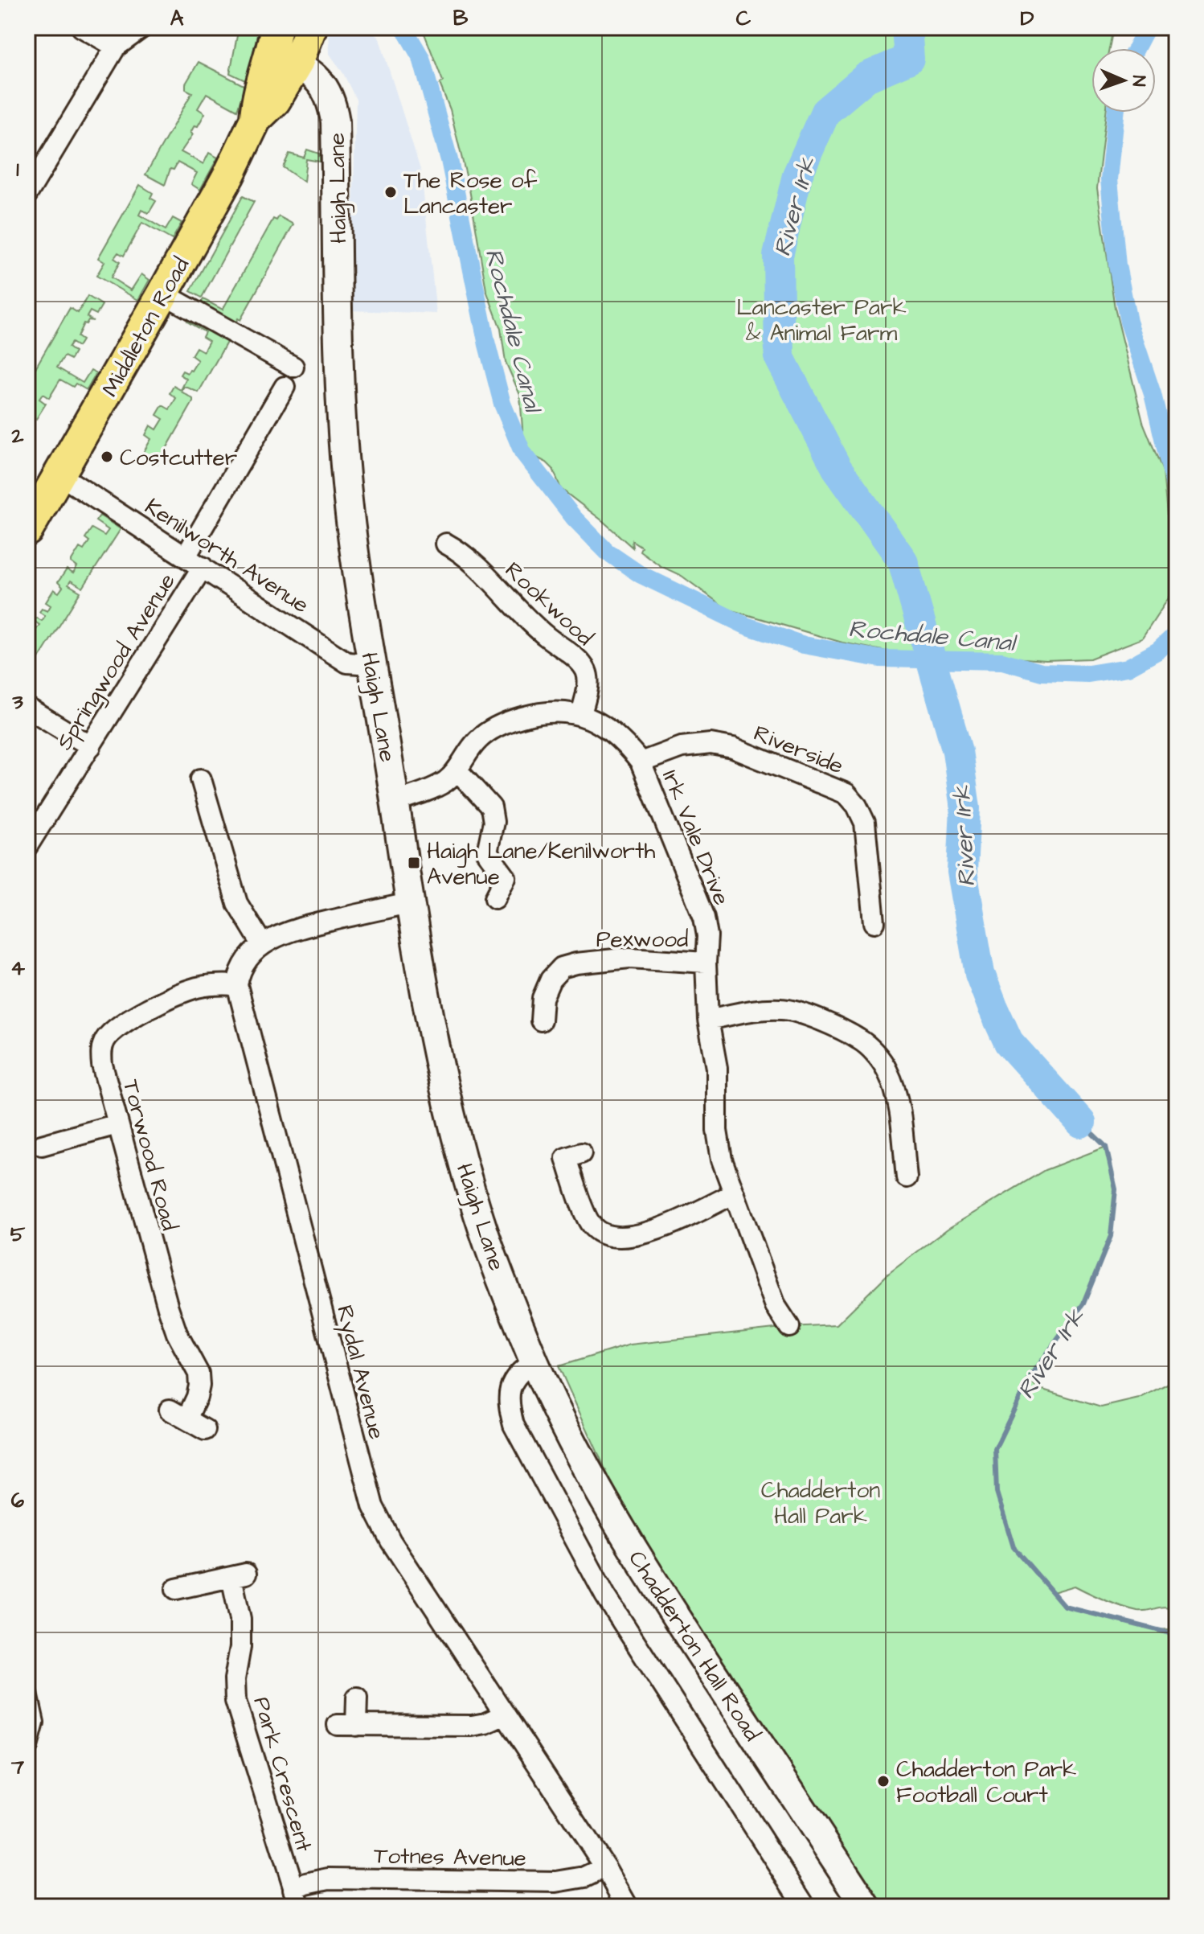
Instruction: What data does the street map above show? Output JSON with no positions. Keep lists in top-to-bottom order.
{
  "streets": {
    "main road": ["Haigh Lane", "Middleton Road", "Chadderton Hall Road"],
    "street": [
      "Kenilworth Avenue",
      "Rookwood",
      "Springwood Avenue",
      "Riverside",
      "Irk Vale Drive",
      "Pexwood",
      "Torwood Road",
      "Rydal Avenue",
      "Park Crescent",
      "Totnes Avenue"
    ]
  },
  "crossings": [
    ["Haigh Lane", "Middleton Road"],
    ["Haigh Lane", "Kenilworth Avenue"],
    ["Haigh Lane", "Irk Vale Drive"],
    ["Haigh Lane", "Chadderton Hall Road"],
    ["Middleton Road", "Kenilworth Avenue"],
    ["Kenilworth Avenue", "Springwood Avenue"],
    ["Rookwood", "Irk Vale Drive"],
    ["Riverside", "Irk Vale Drive"],
    ["Irk Vale Drive", "Pexwood"],
    ["Torwood Road", "Rydal Avenue"],
    ["Rydal Avenue", "Totnes Avenue"],
    ["Park Crescent", "Totnes Avenue"]
  ],
  "water": ["River Irk", "Rochdale Canal"],
  "parks": ["Lancaster Park & Animal Farm", "Chadderton Hall Park"],
  "places": {
    "other": ["The Rose of Lancaster", "Costcutter", "Chadderton Park Football Court"],
    "transit": ["Haigh Lane/Kenilworth Avenue"]
  },
  "north": "right",
  "grid": {
    "columns": [
      "A",
      "B",
      "C",
      "D"
    ],
    "rows": [
      "1",
      "2",
      "3",
      "4",
      "5",
      "6",
      "7"
    ]
  }
}
